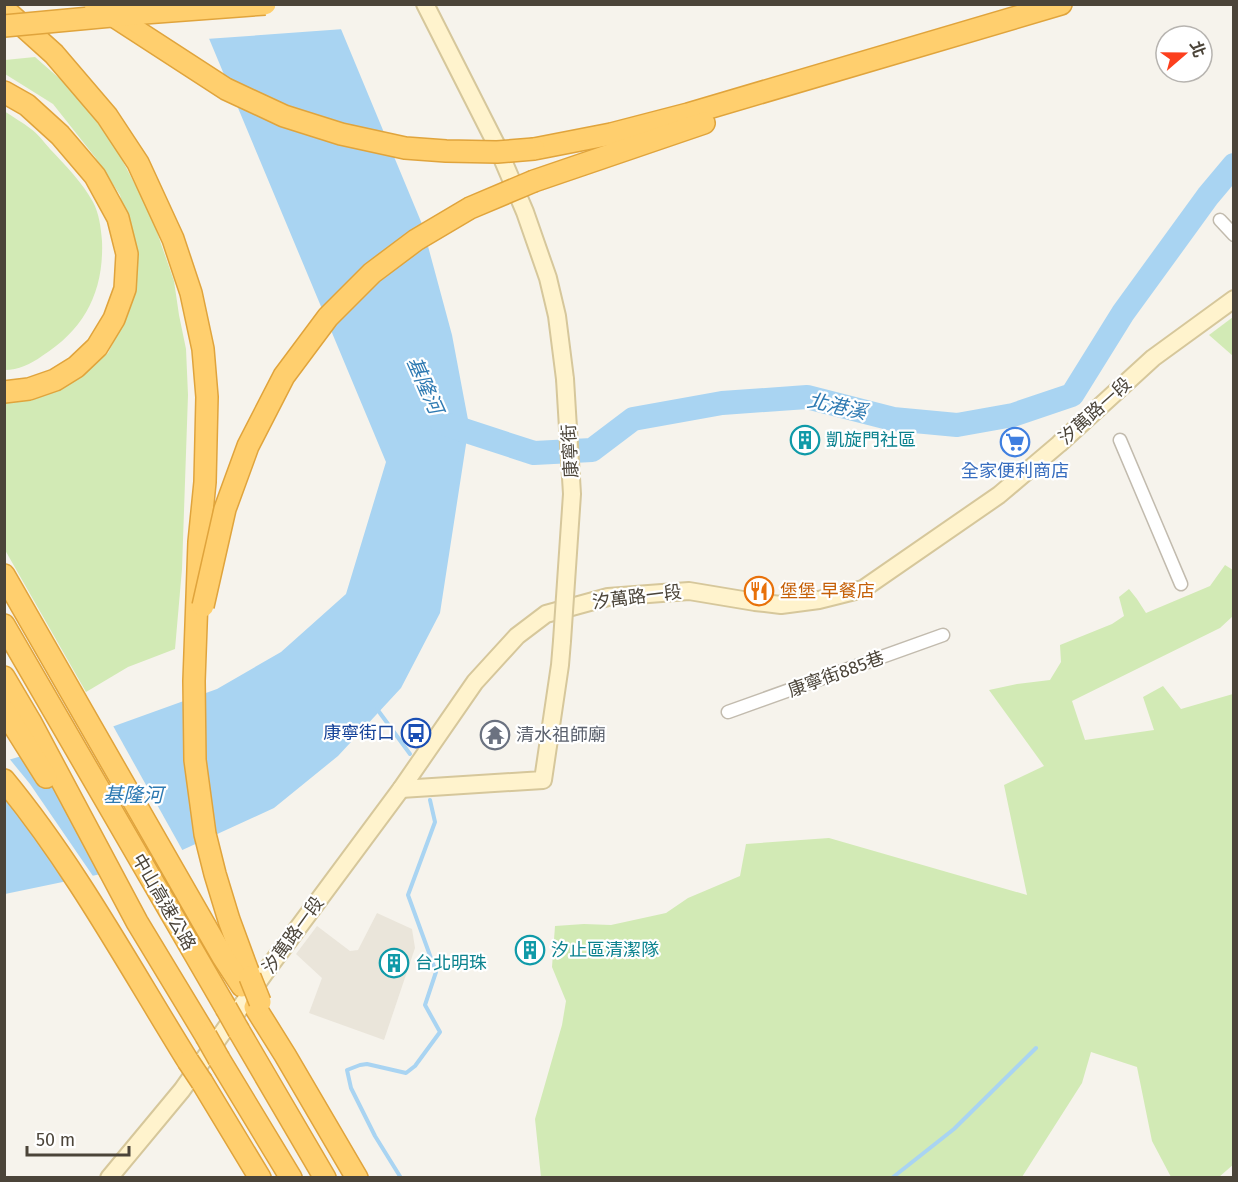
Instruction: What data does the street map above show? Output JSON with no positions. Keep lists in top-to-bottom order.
{
  "streets": {
    "highway": ["中山高速公路"],
    "street": ["汐萬路一段", "康寧街", "康寧街885巷"]
  },
  "crossings": [
    ["汐萬路一段", "康寧街"]
  ],
  "water": ["基隆河", "北港溪"],
  "places": {
    "building": ["凱旋門社區", "汐止區清潔隊", "台北明珠"],
    "supermarket": ["全家便利商店"],
    "restaurant": ["堡堡 早餐店"],
    "bus stop": ["康寧街口"],
    "temple": ["清水祖師廟"]
  },
  "scale_bar": "50 m",
  "north": "right"
}
